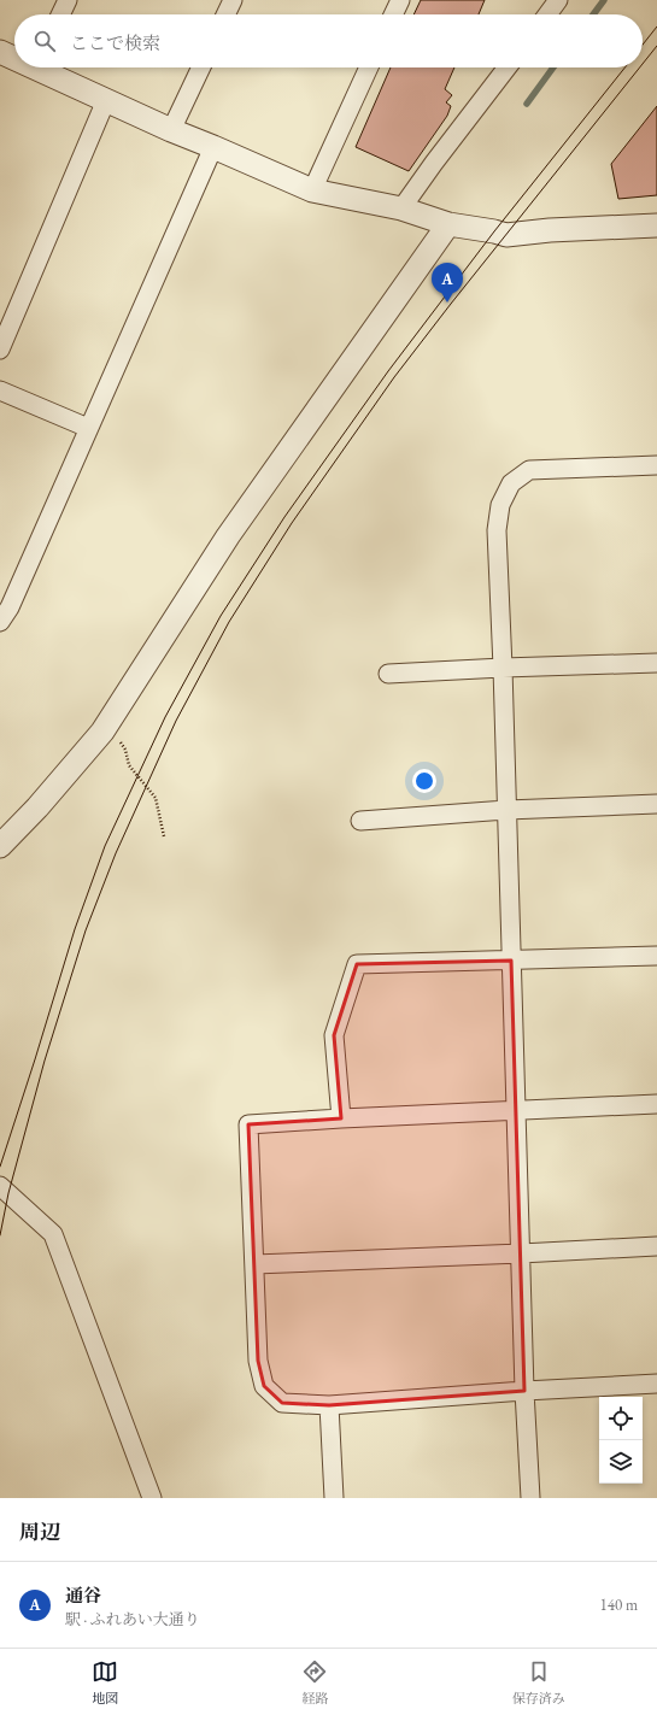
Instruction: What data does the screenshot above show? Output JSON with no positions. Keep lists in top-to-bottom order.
{
  "page": {
    "search": "ここで検索",
    "pins": "A",
    "heading": "周辺",
    "list": [
      {
        "mark": "A",
        "name": "通谷",
        "note": "駅 · ふれあい大通り",
        "value": "140 m"
      }
    ],
    "nav": ["地図", "経路", "保存済み"]
  }
}
